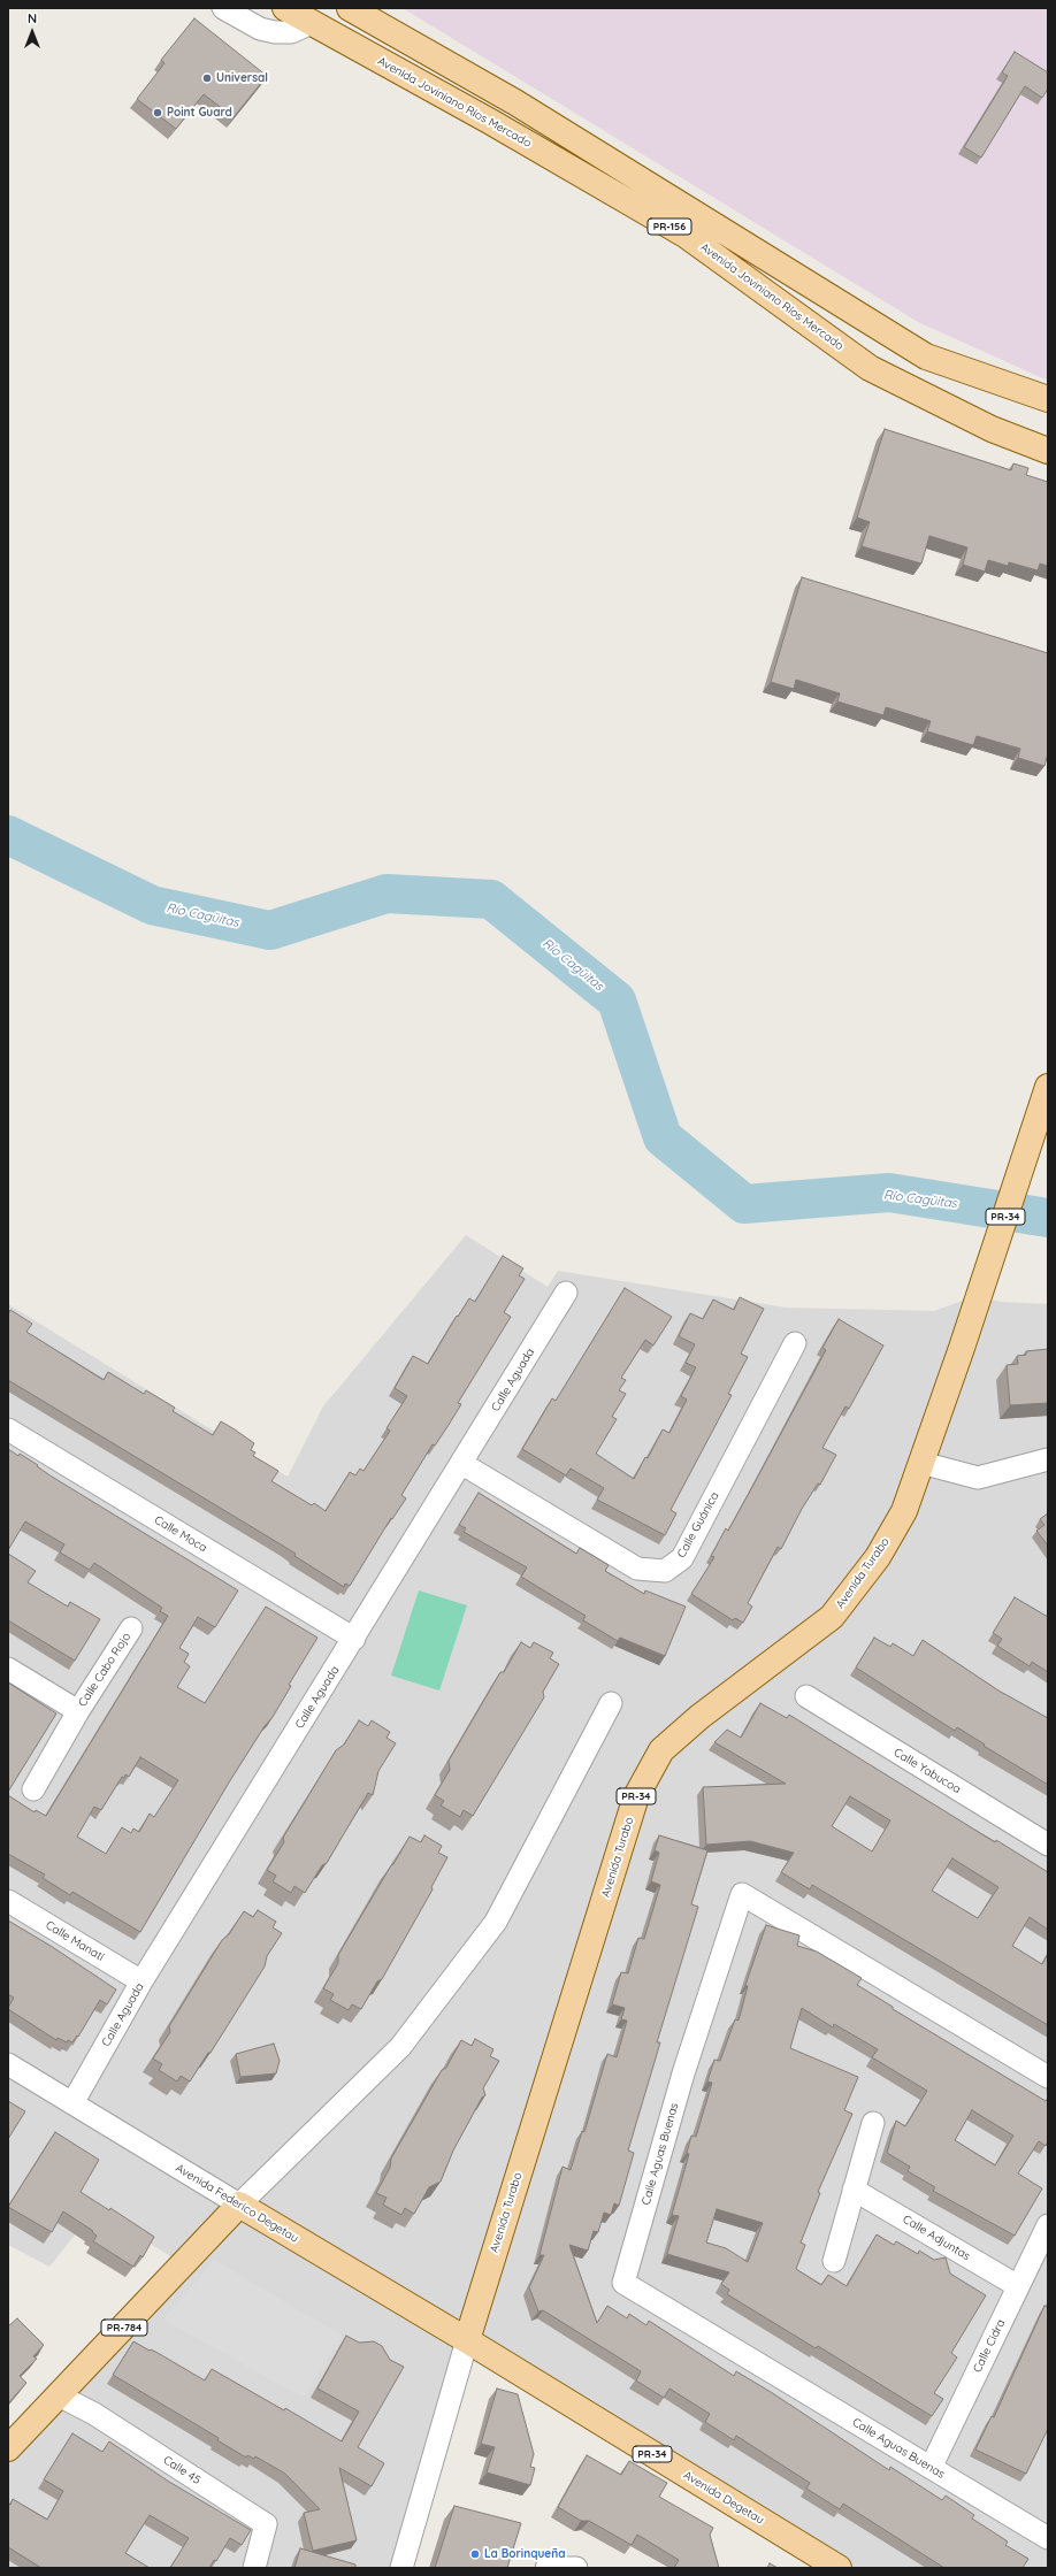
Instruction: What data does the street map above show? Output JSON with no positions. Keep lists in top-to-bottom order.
{
  "streets": {
    "main road": [
      "Avenida Joviniano Ríos Mercado",
      "PR-156",
      "PR-34",
      "Avenida Turabo",
      "Avenida Federico Degetau",
      "PR-784",
      "Avenida Degetau"
    ],
    "street": [
      "Calle Aguada",
      "Calle Guánica",
      "Calle Moca",
      "Calle Cabo Rojo",
      "Calle Yabucoa",
      "Calle Manatí",
      "Calle Aguas Buenas",
      "Calle Adjuntas",
      "Calle Cidra",
      "Calle 45"
    ]
  },
  "crossings": [
    ["Calle Aguada", "Calle Guánica"],
    ["Calle Aguada", "Calle Moca"],
    ["Calle Aguada", "Calle Manatí"],
    ["Calle Aguada", "Avenida Federico Degetau"],
    ["Avenida Turabo", "Avenida Federico Degetau"],
    ["Avenida Turabo", "Avenida Degetau"],
    ["Calle Aguas Buenas", "Calle Cidra"],
    ["Avenida Federico Degetau", "PR-784"],
    ["Avenida Federico Degetau", "Avenida Degetau"],
    ["Calle Adjuntas", "Calle Cidra"],
    ["PR-784", "Calle 45"]
  ],
  "water": ["Río Cagüitas"],
  "places": ["Universal", "Point Guard", "La Borinqueña"],
  "north": "top"
}
